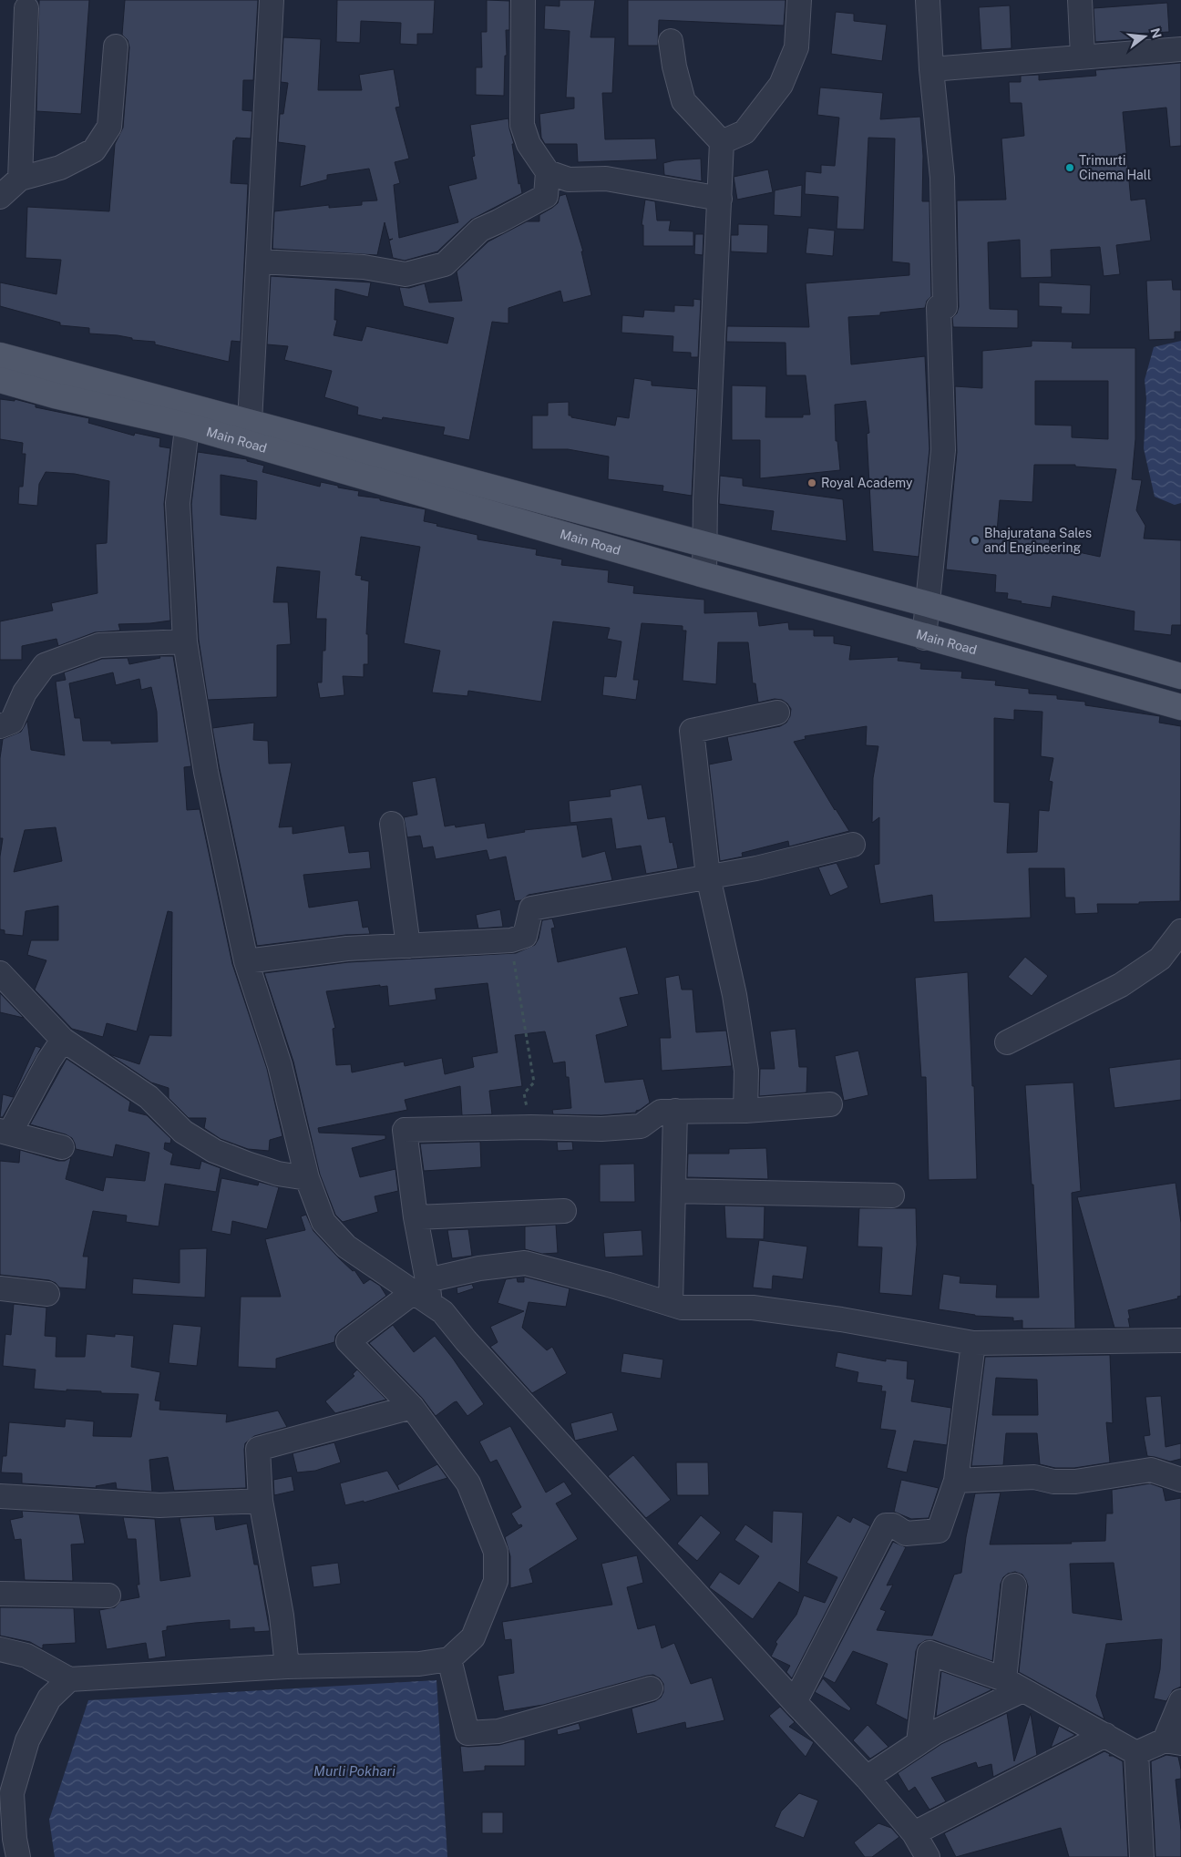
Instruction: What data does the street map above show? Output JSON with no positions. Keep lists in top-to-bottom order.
{
  "streets": {
    "main road": ["Main Road"]
  },
  "water": ["Murli Pokhari"],
  "places": ["Trimurti Cinema Hall", "Royal Academy", "Bhajuratana Sales and Engineering"],
  "north": "right"
}
